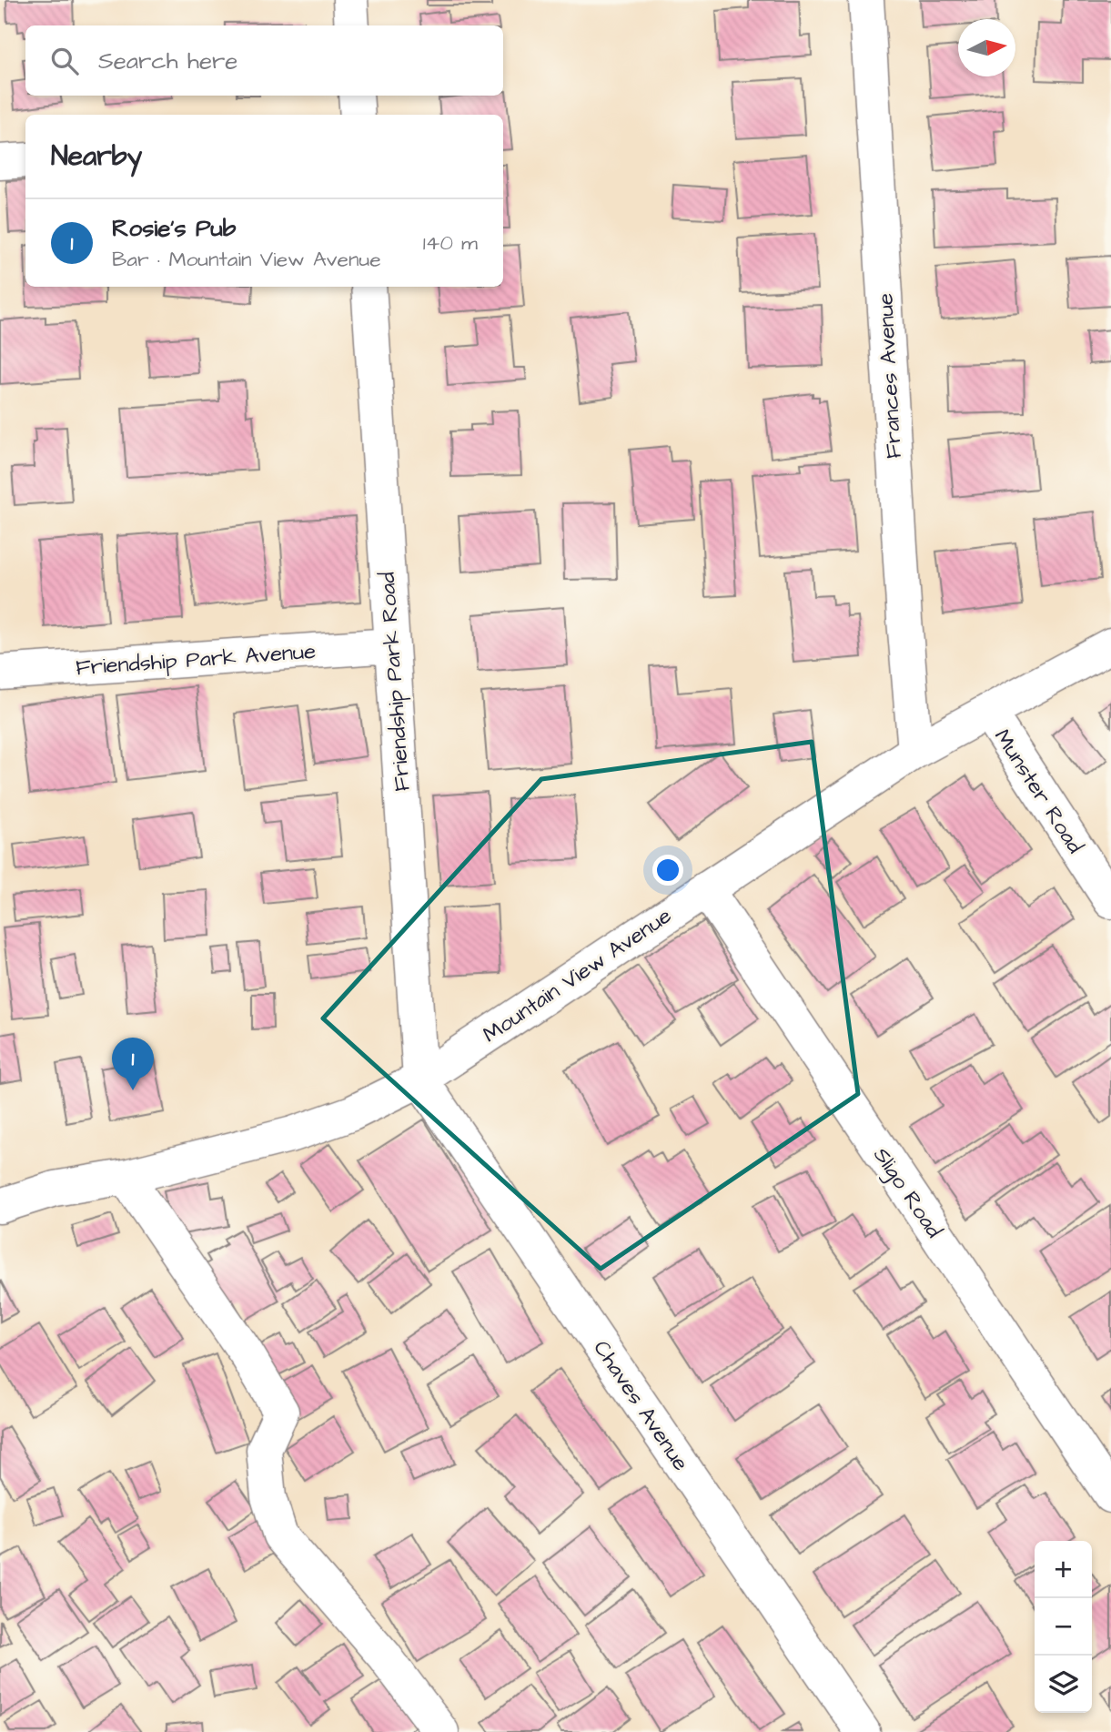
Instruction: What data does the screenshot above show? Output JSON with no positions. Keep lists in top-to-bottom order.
{
  "streets": {
    "street": [
      "Frances Avenue",
      "Friendship Park Avenue",
      "Friendship Park Road",
      "Munster Road",
      "Mountain View Avenue",
      "Sligo Road",
      "Chaves Avenue"
    ]
  },
  "crossings": [
    ["Frances Avenue", "Mountain View Avenue"],
    ["Friendship Park Avenue", "Friendship Park Road"],
    ["Friendship Park Road", "Mountain View Avenue"],
    ["Friendship Park Road", "Chaves Avenue"],
    ["Munster Road", "Mountain View Avenue"],
    ["Mountain View Avenue", "Sligo Road"],
    ["Mountain View Avenue", "Chaves Avenue"]
  ],
  "north": "right",
  "page": {
    "search": "Search here",
    "heading": "Nearby",
    "list": [
      {
        "mark": "1",
        "name": "Rosie's Pub",
        "note": "Bar · Mountain View Avenue",
        "value": "140 m"
      }
    ],
    "pins": "1",
    "map_buttons": ["+", "−"]
  }
}
